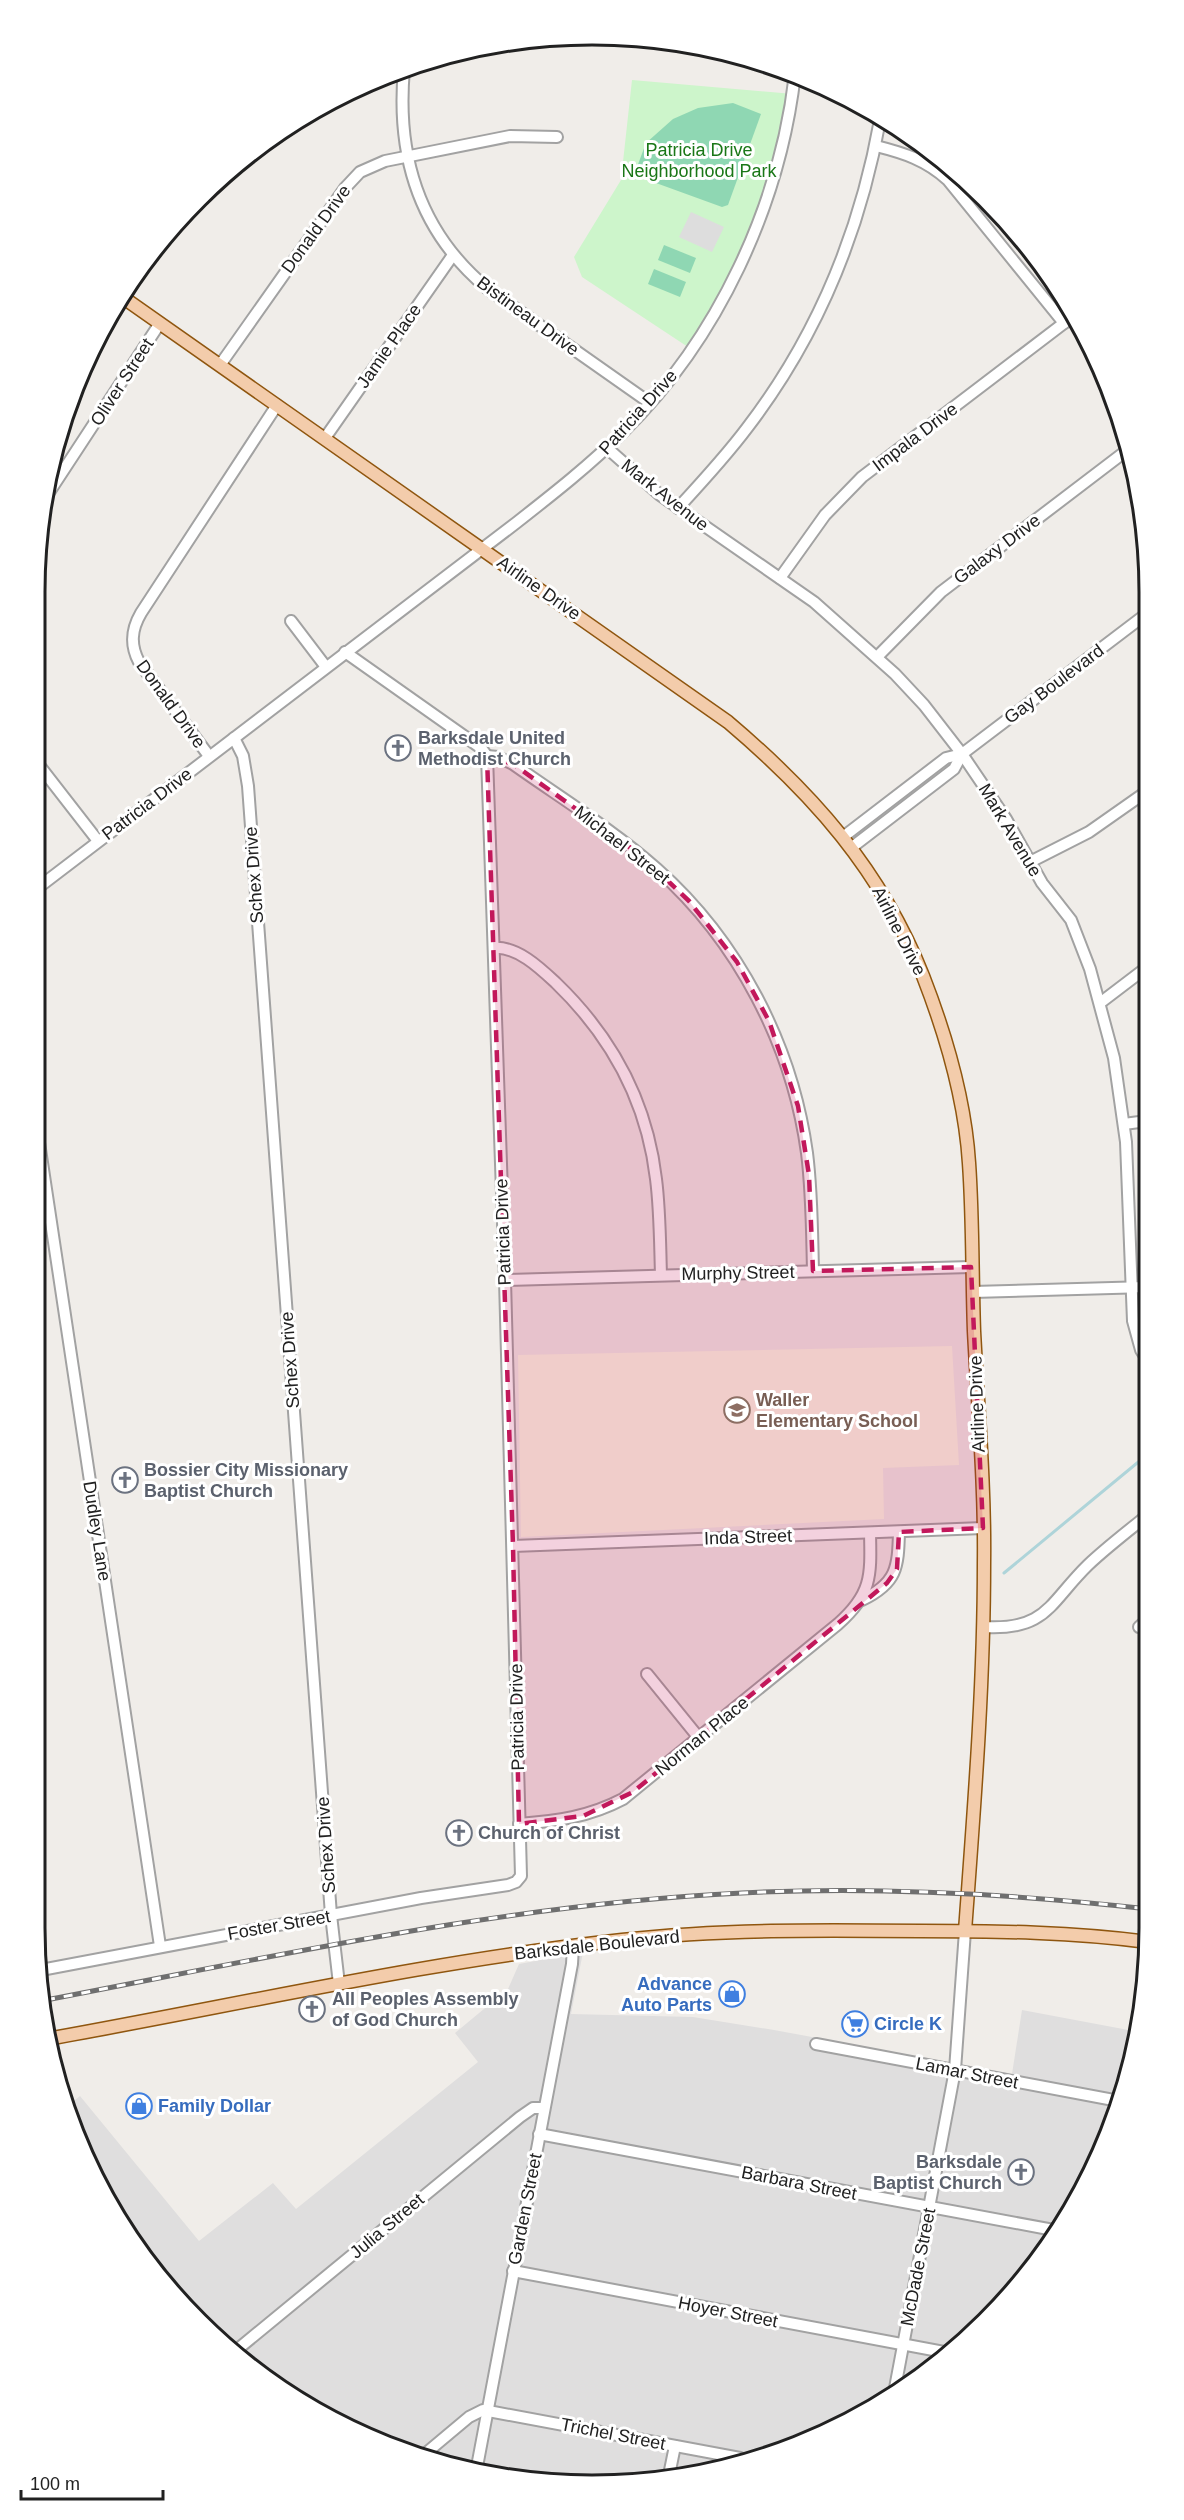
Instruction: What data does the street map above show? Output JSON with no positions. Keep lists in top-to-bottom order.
{
  "streets": {
    "main road": ["Airline Drive", "Barksdale Boulevard"],
    "street": [
      "Donald Drive",
      "Bistineau Drive",
      "Jamie Place",
      "Oliver Street",
      "Patricia Drive",
      "Impala Drive",
      "Mark Avenue",
      "Galaxy Drive",
      "Gay Boulevard",
      "Michael Street",
      "Schex Drive",
      "Murphy Street",
      "Dudley Lane",
      "Inda Street",
      "Norman Place",
      "Foster Street",
      "Lamar Street",
      "Barbara Street",
      "Garden Street",
      "Julia Street",
      "McDade Street",
      "Hoyer Street",
      "Trichel Street"
    ]
  },
  "crossings": [
    ["Donald Drive", "Bistineau Drive"],
    ["Donald Drive", "Patricia Drive"],
    ["Donald Drive", "Airline Drive"],
    ["Bistineau Drive", "Jamie Place"],
    ["Bistineau Drive", "Patricia Drive"],
    ["Jamie Place", "Airline Drive"],
    ["Oliver Street", "Airline Drive"],
    ["Patricia Drive", "Mark Avenue"],
    ["Patricia Drive", "Airline Drive"],
    ["Patricia Drive", "Michael Street"],
    ["Patricia Drive", "Schex Drive"],
    ["Patricia Drive", "Murphy Street"],
    ["Patricia Drive", "Inda Street"],
    ["Patricia Drive", "Norman Place"],
    ["Patricia Drive", "Foster Street"],
    ["Impala Drive", "Mark Avenue"],
    ["Mark Avenue", "Galaxy Drive"],
    ["Mark Avenue", "Gay Boulevard"],
    ["Airline Drive", "Gay Boulevard"],
    ["Airline Drive", "Murphy Street"],
    ["Airline Drive", "Inda Street"],
    ["Airline Drive", "Barksdale Boulevard"],
    ["Airline Drive", "McDade Street"],
    ["Michael Street", "Murphy Street"],
    ["Schex Drive", "Foster Street"],
    ["Schex Drive", "Barksdale Boulevard"],
    ["Dudley Lane", "Foster Street"],
    ["Inda Street", "Norman Place"],
    ["Barksdale Boulevard", "Garden Street"],
    ["Barksdale Boulevard", "McDade Street"],
    ["Lamar Street", "McDade Street"],
    ["Barbara Street", "Garden Street"],
    ["Barbara Street", "McDade Street"],
    ["Garden Street", "Julia Street"],
    ["Garden Street", "Hoyer Street"],
    ["Garden Street", "Trichel Street"],
    ["McDade Street", "Hoyer Street"]
  ],
  "parks": ["Patricia Drive Neighborhood Park"],
  "places": {
    "church": [
      "Barksdale United Methodist Church",
      "Bossier City Missionary Baptist Church",
      "Church of Christ",
      "All Peoples Assembly of God Church",
      "Barksdale Baptist Church"
    ],
    "school or university": ["Waller Elementary School"],
    "shop": ["Advance Auto Parts", "Family Dollar"],
    "supermarket": ["Circle K"]
  },
  "scale_bar": "100 m"
}
